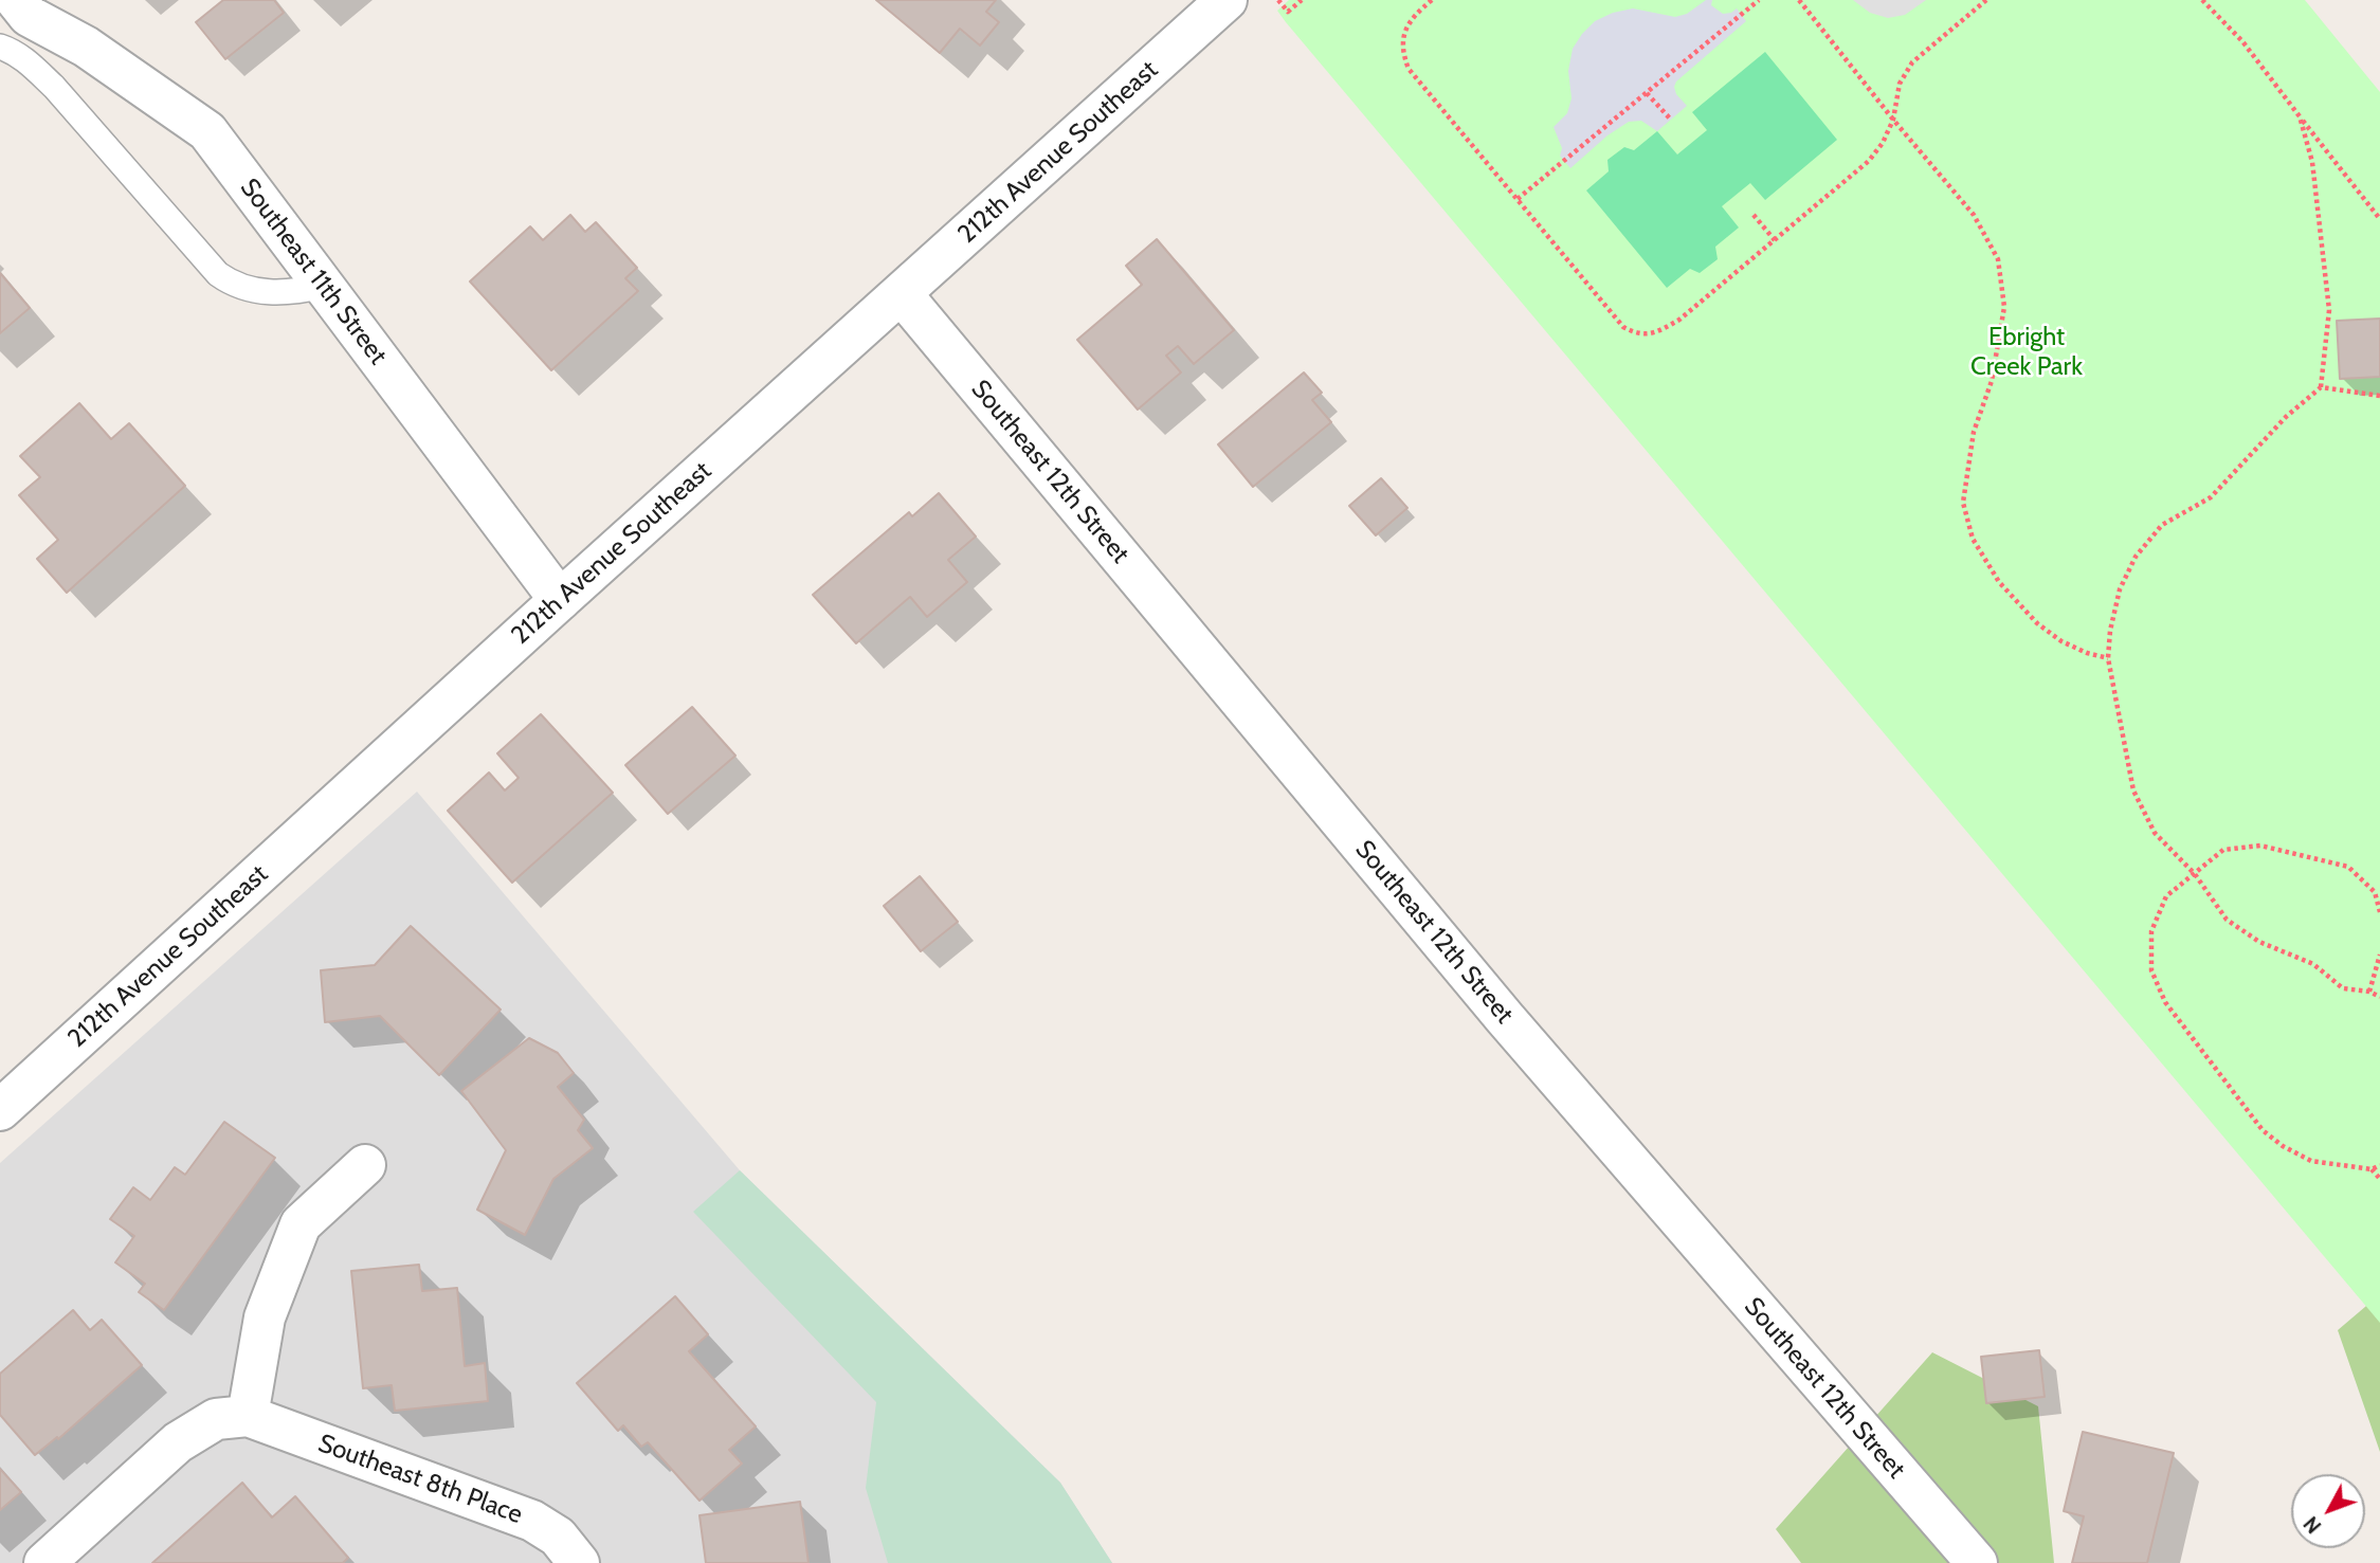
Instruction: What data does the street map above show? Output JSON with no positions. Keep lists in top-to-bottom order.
{
  "streets": {
    "street": [
      "212th Avenue Southeast",
      "Southeast 11th Street",
      "Southeast 12th Street",
      "Southeast 8th Place"
    ]
  },
  "crossings": [
    ["212th Avenue Southeast", "Southeast 11th Street"],
    ["212th Avenue Southeast", "Southeast 12th Street"]
  ],
  "parks": ["Ebright Creek Park"],
  "north": "bottom left"
}
